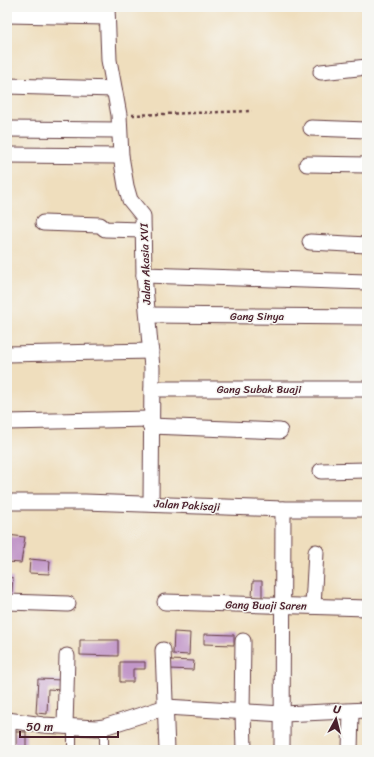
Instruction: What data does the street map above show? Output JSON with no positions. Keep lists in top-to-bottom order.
{
  "streets": {
    "street": [
      "Jalan Akasia XVI",
      "Gang Sinya",
      "Gang Subak Buaji",
      "Jalan Pakisaji",
      "Gang Buaji Saren"
    ]
  },
  "crossings": [
    ["Jalan Akasia XVI", "Gang Sinya"],
    ["Jalan Akasia XVI", "Gang Subak Buaji"],
    ["Jalan Akasia XVI", "Jalan Pakisaji"]
  ],
  "scale_bar": "50 m",
  "north": "top"
}
